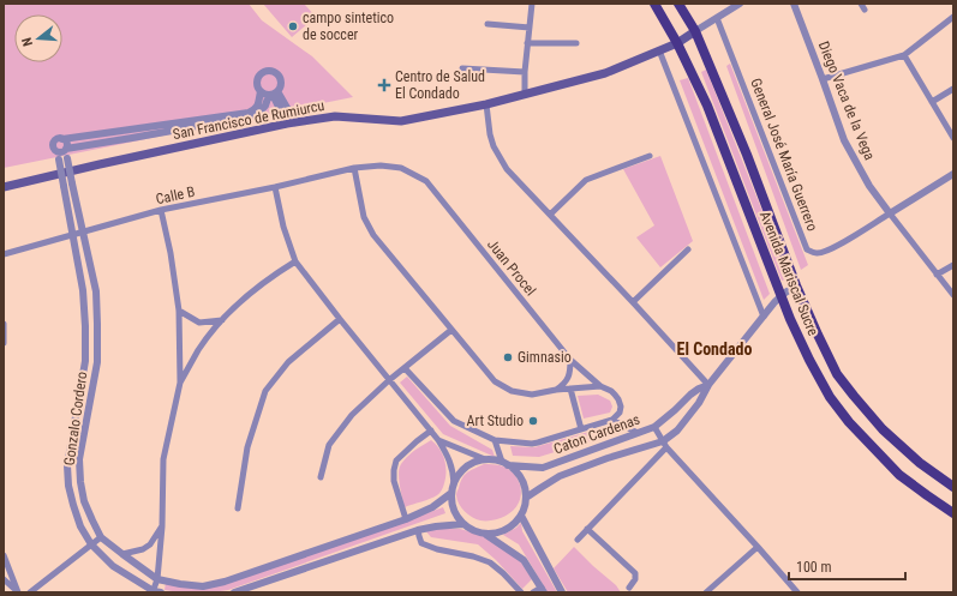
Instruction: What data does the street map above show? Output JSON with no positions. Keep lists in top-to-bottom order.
{
  "streets": {
    "main road": ["San Francisco de Rumiurcu", "Avenida Mariscal Sucre"],
    "street": [
      "Diego Vaca de la Vega",
      "General José María Guerrero",
      "Calle B",
      "Juan Procel",
      "Gonzalo Cordero",
      "Caton Cardenas"
    ]
  },
  "crossings": [
    ["Diego Vaca de la Vega", "General José María Guerrero"],
    ["San Francisco de Rumiurcu", "General José María Guerrero"],
    ["San Francisco de Rumiurcu", "Avenida Mariscal Sucre"],
    ["Calle B", "Juan Procel"],
    ["Calle B", "Gonzalo Cordero"],
    ["Avenida Mariscal Sucre", "Caton Cardenas"],
    ["Gonzalo Cordero", "Caton Cardenas"]
  ],
  "districts": ["El Condado"],
  "places": {
    "other": ["campo sintetico de soccer", "Gimnasio", "Art Studio"],
    "health": ["Centro de Salud El Condado"]
  },
  "scale_bar": "100 m",
  "north": "left"
}
